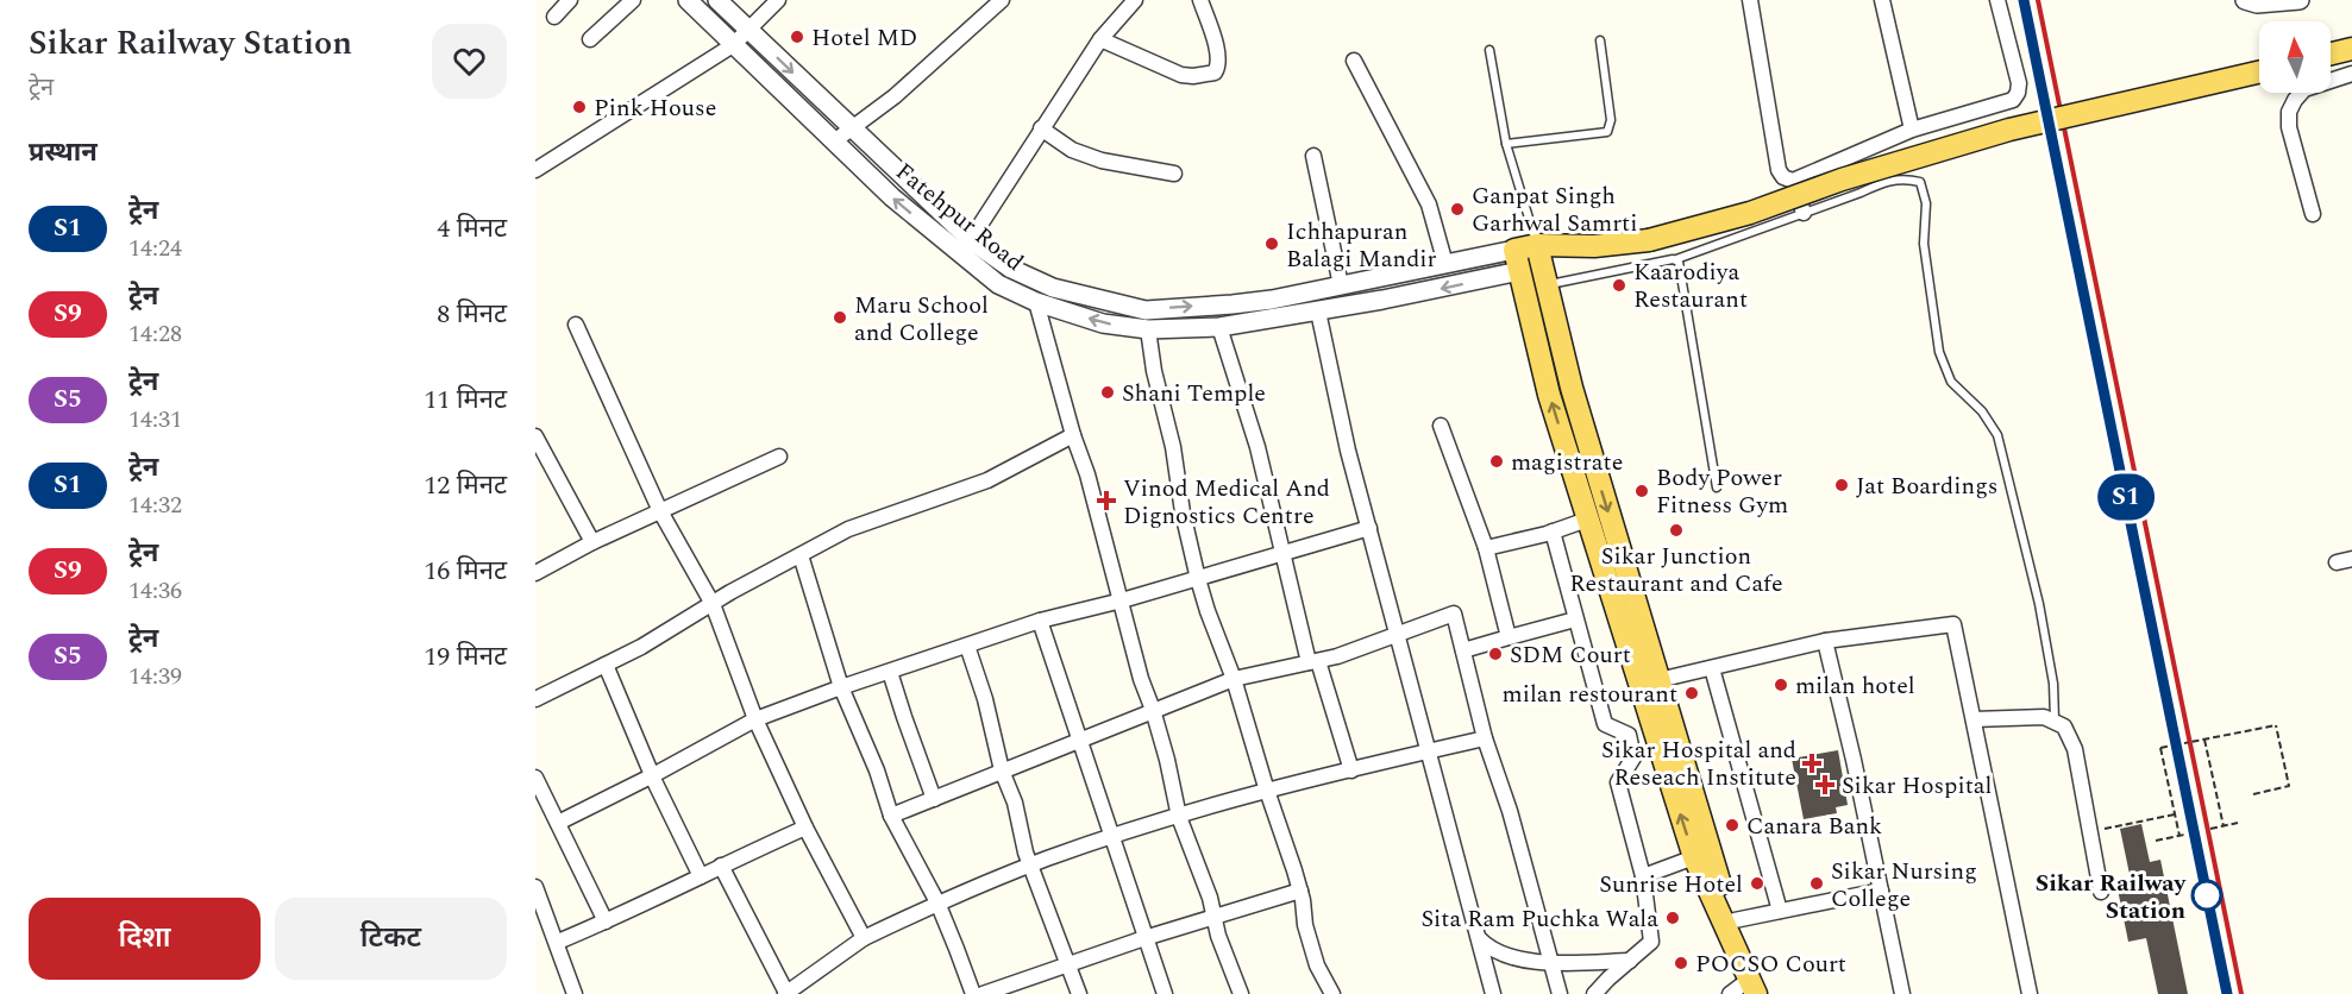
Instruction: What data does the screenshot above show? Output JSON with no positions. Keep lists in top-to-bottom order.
{
  "streets": {
    "street": ["Fatehpur Road"]
  },
  "places": {
    "other": [
      "Hotel MD",
      "Pink House",
      "Ganpat Singh Garhwal Samrti",
      "Ichhapuran Balagi Mandir",
      "Kaarodiya Restaurant",
      "Maru School and College",
      "Shani Temple",
      "magistrate",
      "Jat Boardings",
      "Body Power Fitness Gym",
      "Sikar Junction Restaurant and Cafe",
      "SDM Court",
      "milan hotel",
      "milan restourant",
      "Canara Bank",
      "Sunrise Hotel",
      "Sikar Nursing College",
      "Sikar Railway Station",
      "Sita Ram Puchka Wala",
      "POCSO Court"
    ],
    "health": ["Vinod Medical And Dignostics Centre", "Sikar Hospital and Reseach Institute", "Sikar Hospital"]
  },
  "north": "top",
  "page": {
    "heading": [
      ["Sikar Railway Station", "ट्रेन"],
      "प्रस्थान"
    ],
    "on_map": "S1",
    "list": [
      {
        "mark": "S1",
        "name": "ट्रेन",
        "note": "14:24",
        "value": "4 मिनट"
      },
      {
        "mark": "S9",
        "name": "ट्रेन",
        "note": "14:28",
        "value": "8 मिनट"
      },
      {
        "mark": "S5",
        "name": "ट्रेन",
        "note": "14:31",
        "value": "11 मिनट"
      },
      {
        "mark": "S1",
        "name": "ट्रेन",
        "note": "14:32",
        "value": "12 मिनट"
      },
      {
        "mark": "S9",
        "name": "ट्रेन",
        "note": "14:36",
        "value": "16 मिनट"
      },
      {
        "mark": "S5",
        "name": "ट्रेन",
        "note": "14:39",
        "value": "19 मिनट"
      }
    ],
    "buttons": ["दिशा", "टिकट"]
  }
}
